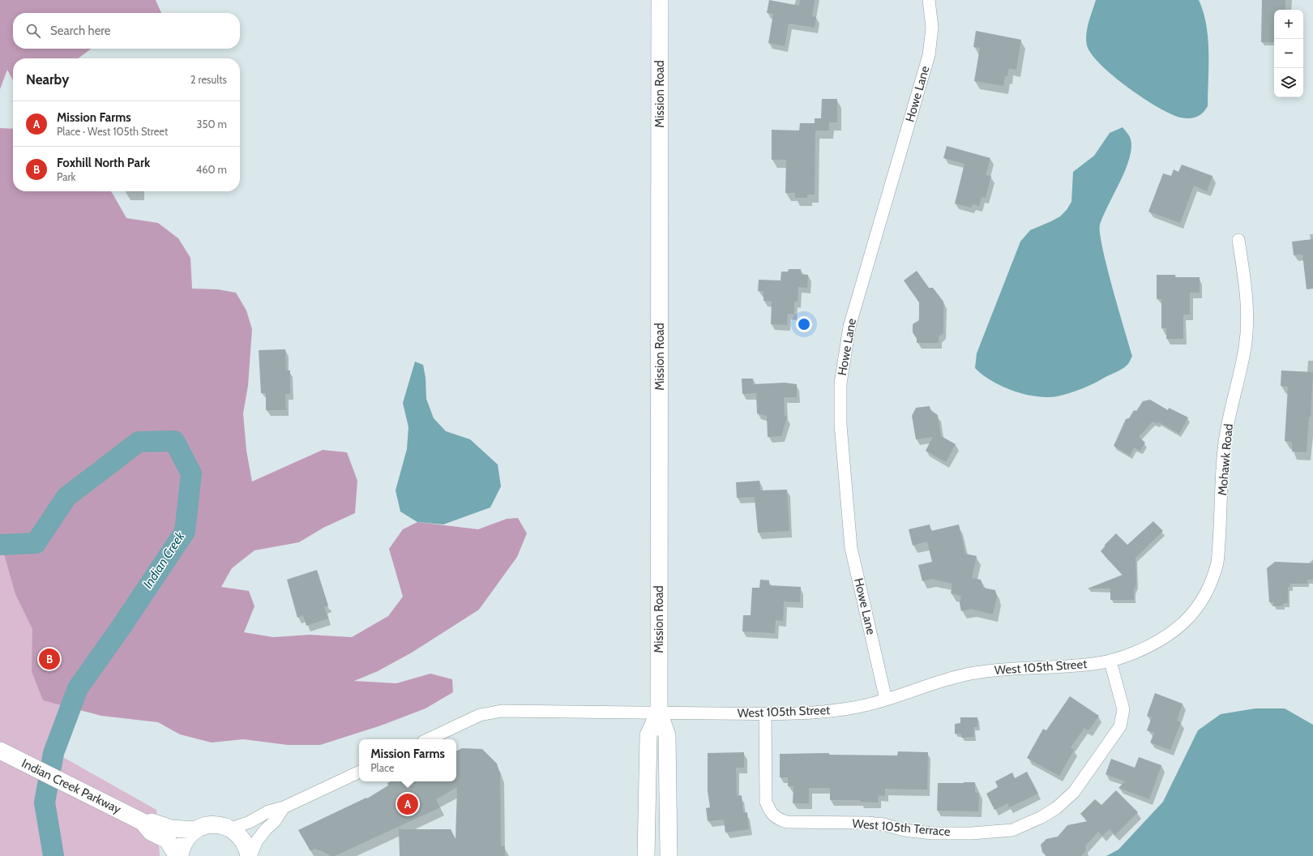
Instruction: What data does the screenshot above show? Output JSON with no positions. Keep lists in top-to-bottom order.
{
  "streets": {
    "main road": ["Mission Road", "Indian Creek Parkway"],
    "street": [
      "Howe Lane",
      "Mohawk Road",
      "West 105th Street",
      "West 105th Terrace"
    ]
  },
  "crossings": [
    ["Mission Road", "West 105th Street"],
    ["Howe Lane", "West 105th Street"],
    ["Mohawk Road", "West 105th Street"],
    ["West 105th Street", "West 105th Terrace"]
  ],
  "water": ["Indian Creek"],
  "page": {
    "map_buttons": ["+", "−"],
    "search": "Search here",
    "heading": ["Nearby", "2 results"],
    "list": [
      {
        "mark": "A",
        "name": "Mission Farms",
        "note": "Place · West 105th Street",
        "value": "350 m"
      },
      {
        "mark": "B",
        "name": "Foxhill North Park",
        "note": "Park",
        "value": "460 m"
      }
    ],
    "pins": ["B", "A"],
    "popup": ["Mission Farms", "Place"]
  }
}
